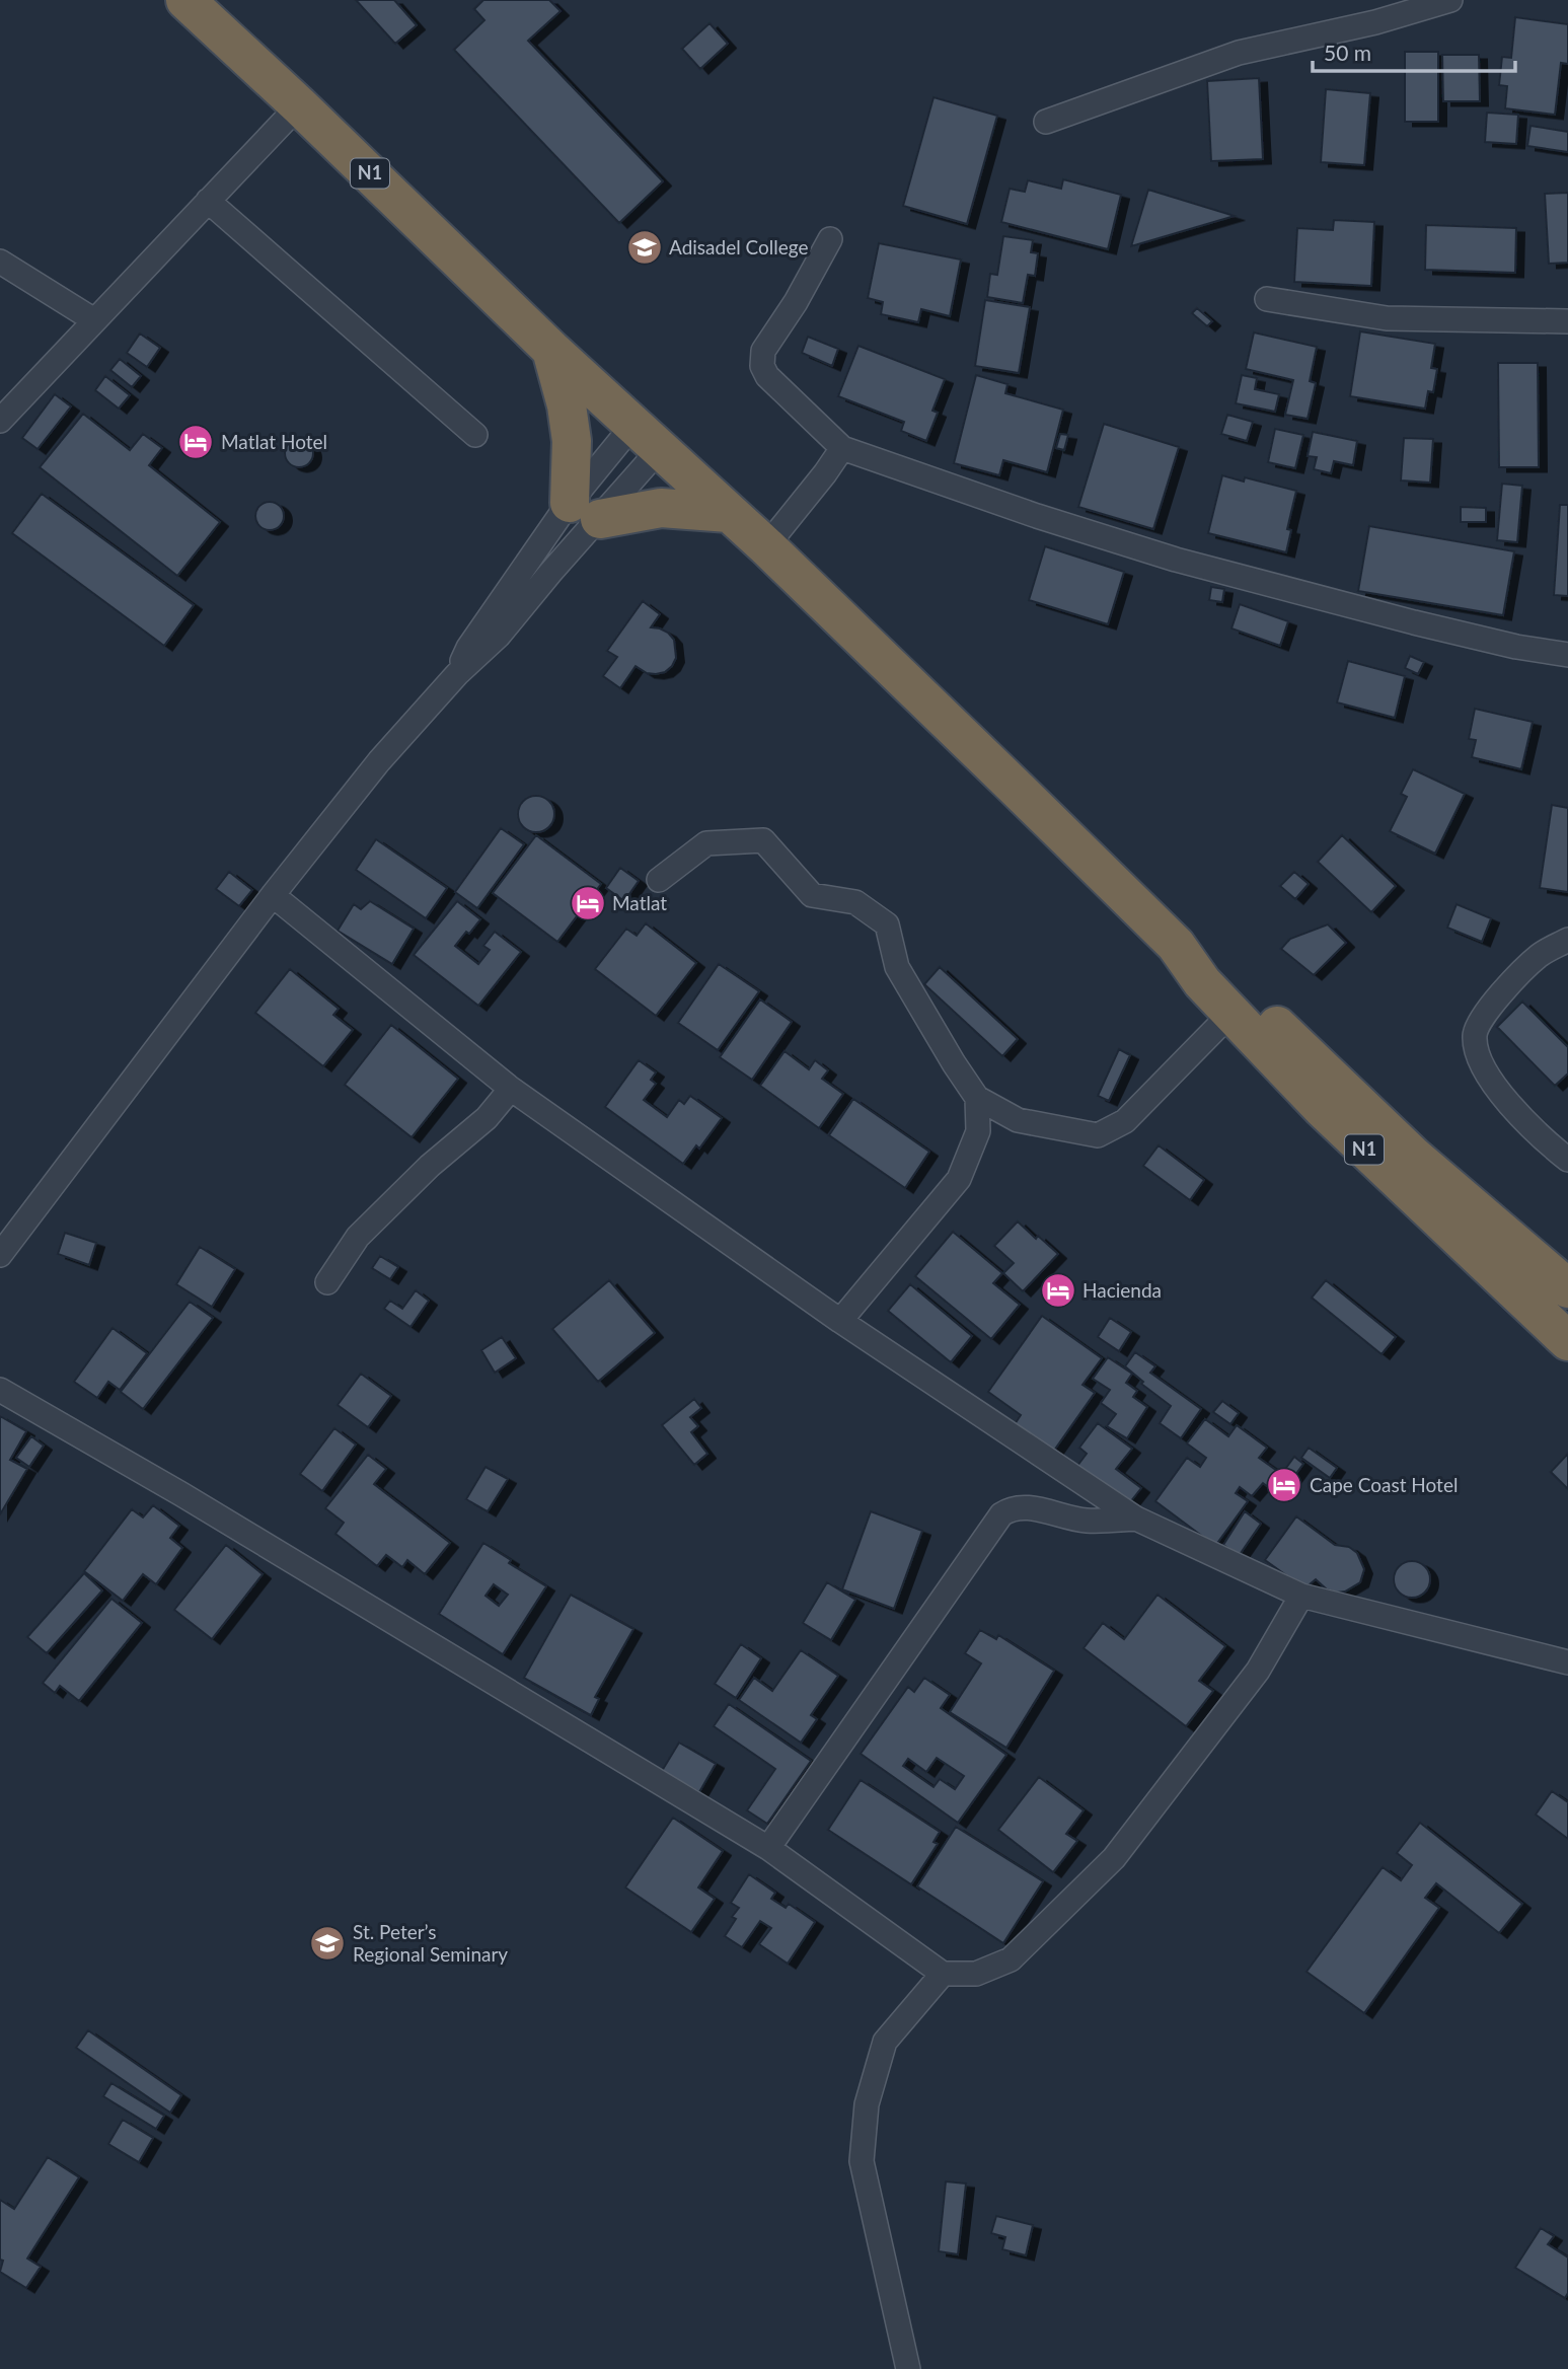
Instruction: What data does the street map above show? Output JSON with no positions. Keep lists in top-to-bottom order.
{
  "streets": {
    "highway": ["N1"]
  },
  "places": {
    "school or university": ["Adisadel College", "St. Peter’s Regional Seminary"],
    "hotel": [
      "Matlat Hotel",
      "Matlat",
      "Hacienda",
      "Cape Coast Hotel"
    ]
  },
  "scale_bar": "50 m"
}
